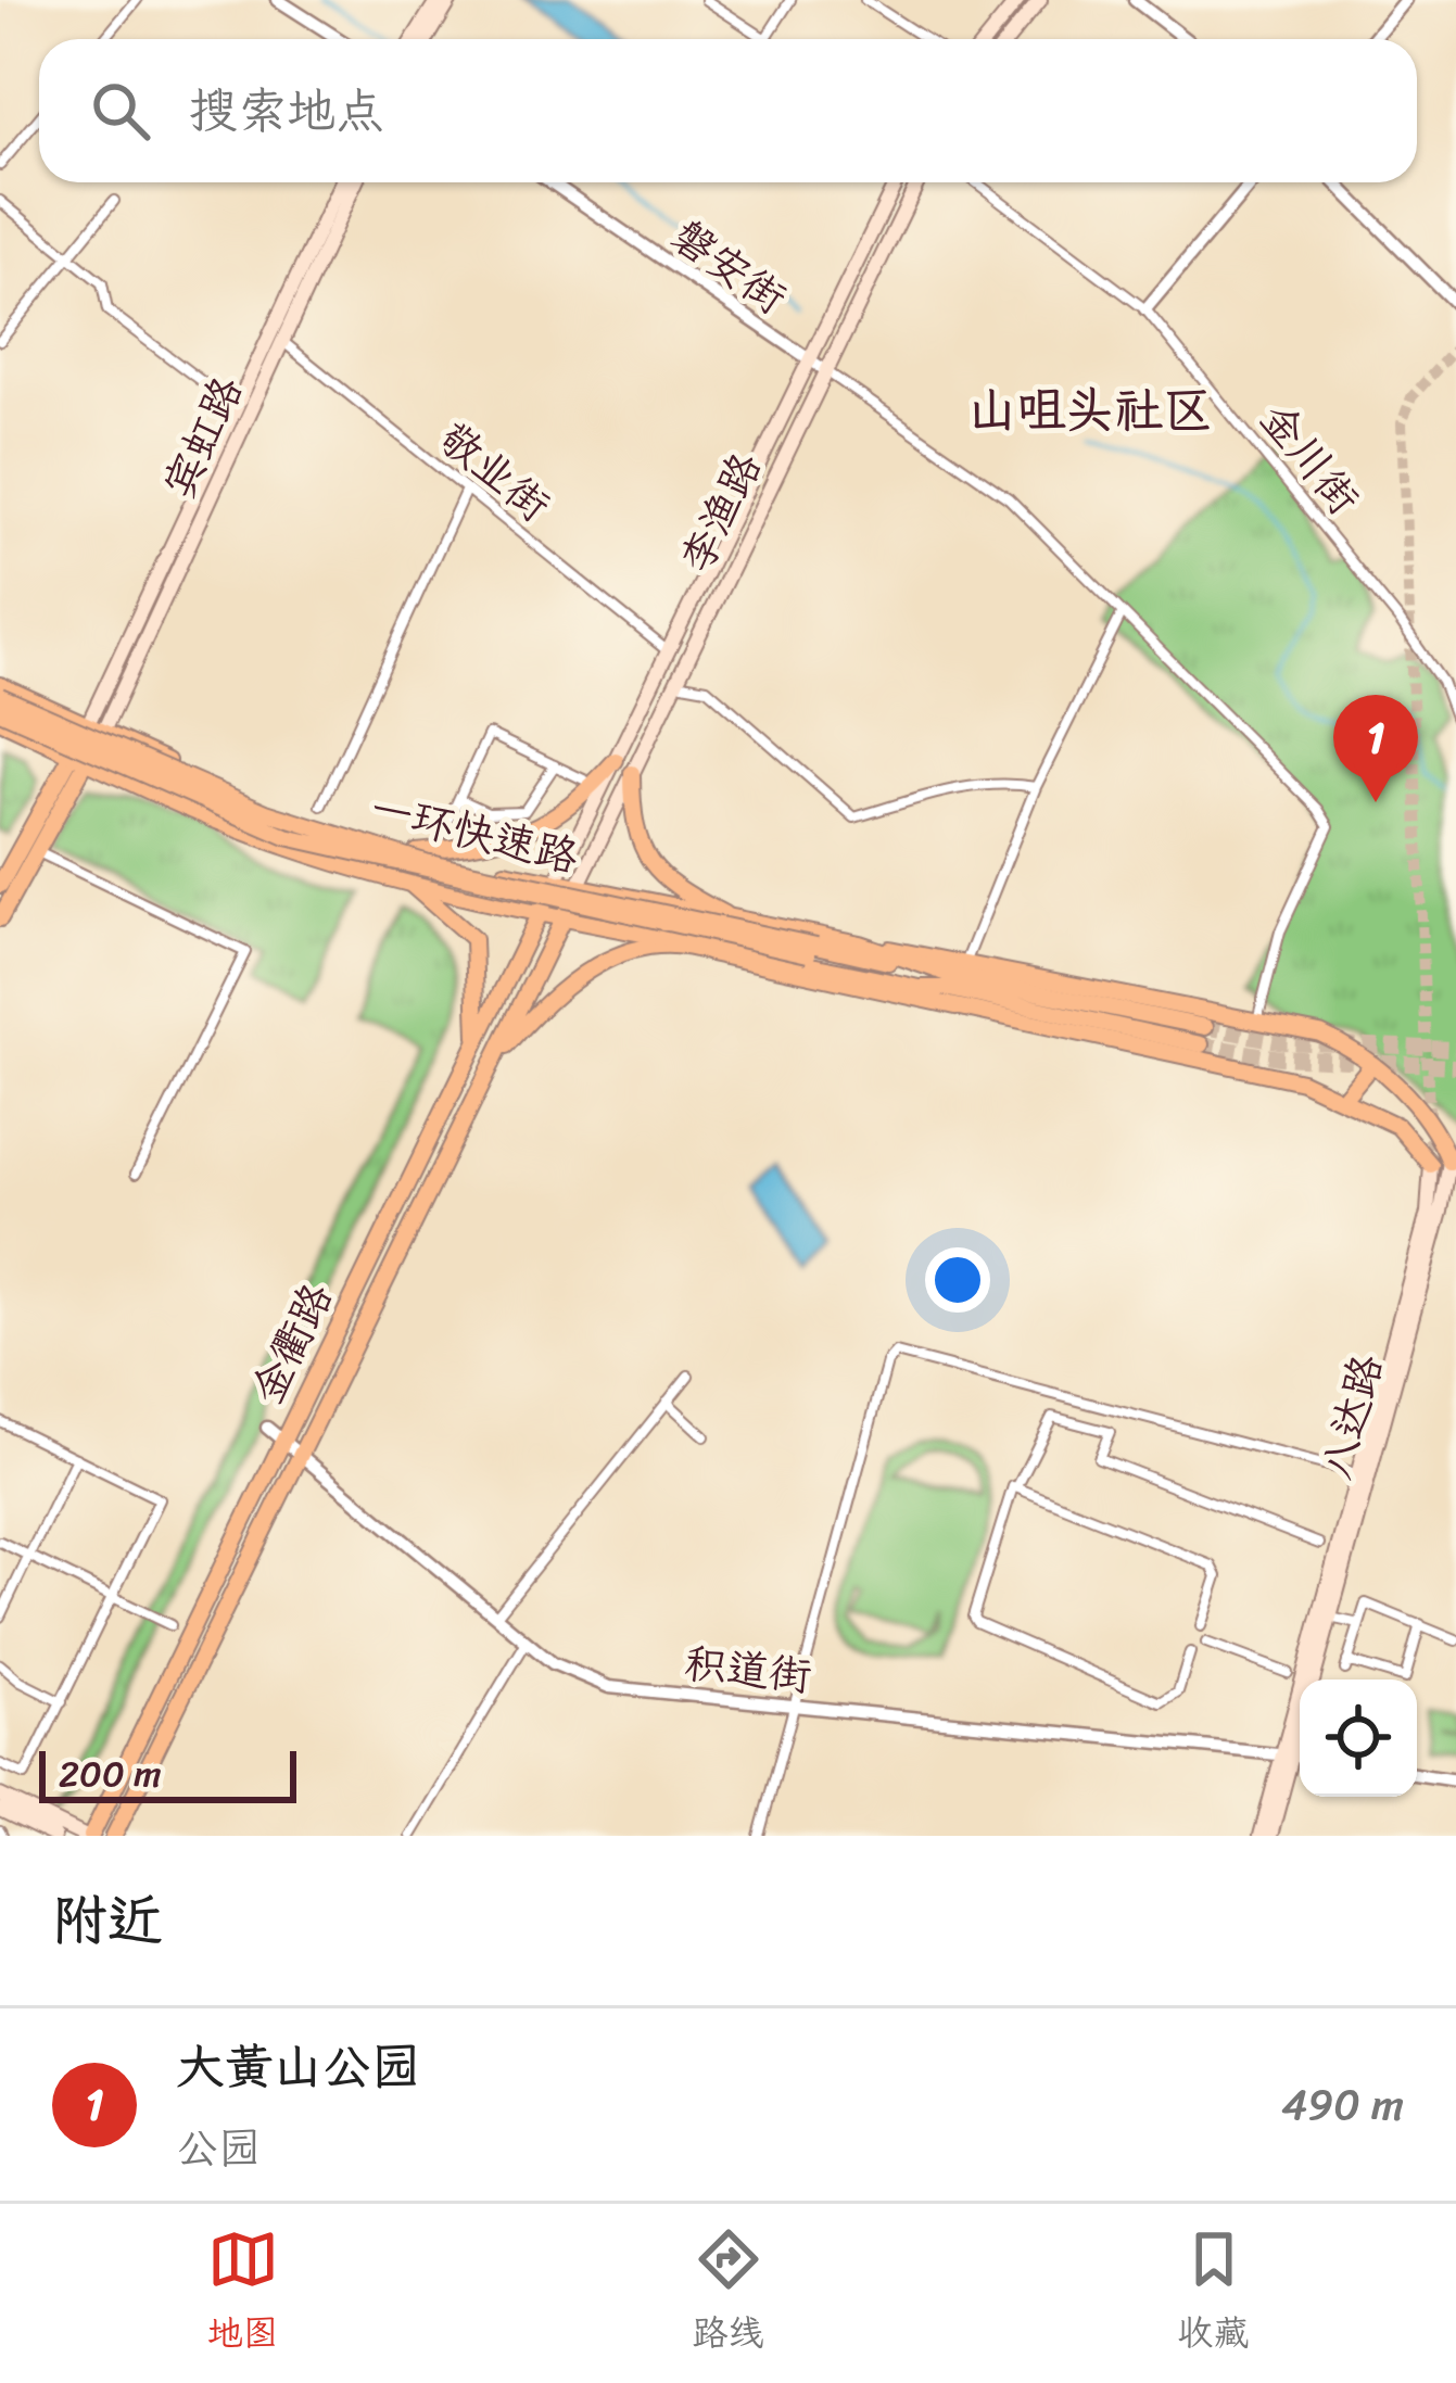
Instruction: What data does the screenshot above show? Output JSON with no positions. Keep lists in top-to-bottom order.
{
  "streets": {
    "main road": [
      "宾虹路",
      "李渔路",
      "一环快速路",
      "金衢路",
      "八达路"
    ],
    "street": [
      "磐安街",
      "金川街",
      "敬业街",
      "积道街"
    ]
  },
  "crossings": [
    ["磐安街", "李渔路"],
    ["宾虹路", "敬业街"],
    ["敬业街", "李渔路"],
    ["李渔路", "金衢路"],
    ["金衢路", "积道街"],
    ["八达路", "积道街"]
  ],
  "districts": ["山咀头社区"],
  "scale_bar": "200 m",
  "page": {
    "search": "搜索地点",
    "pins": "1",
    "scale": "200 m",
    "heading": "附近",
    "list": [
      {
        "mark": "1",
        "name": "大黄山公园",
        "note": "公园",
        "value": "490 m"
      }
    ],
    "nav": ["地图", "路线", "收藏"]
  }
}
